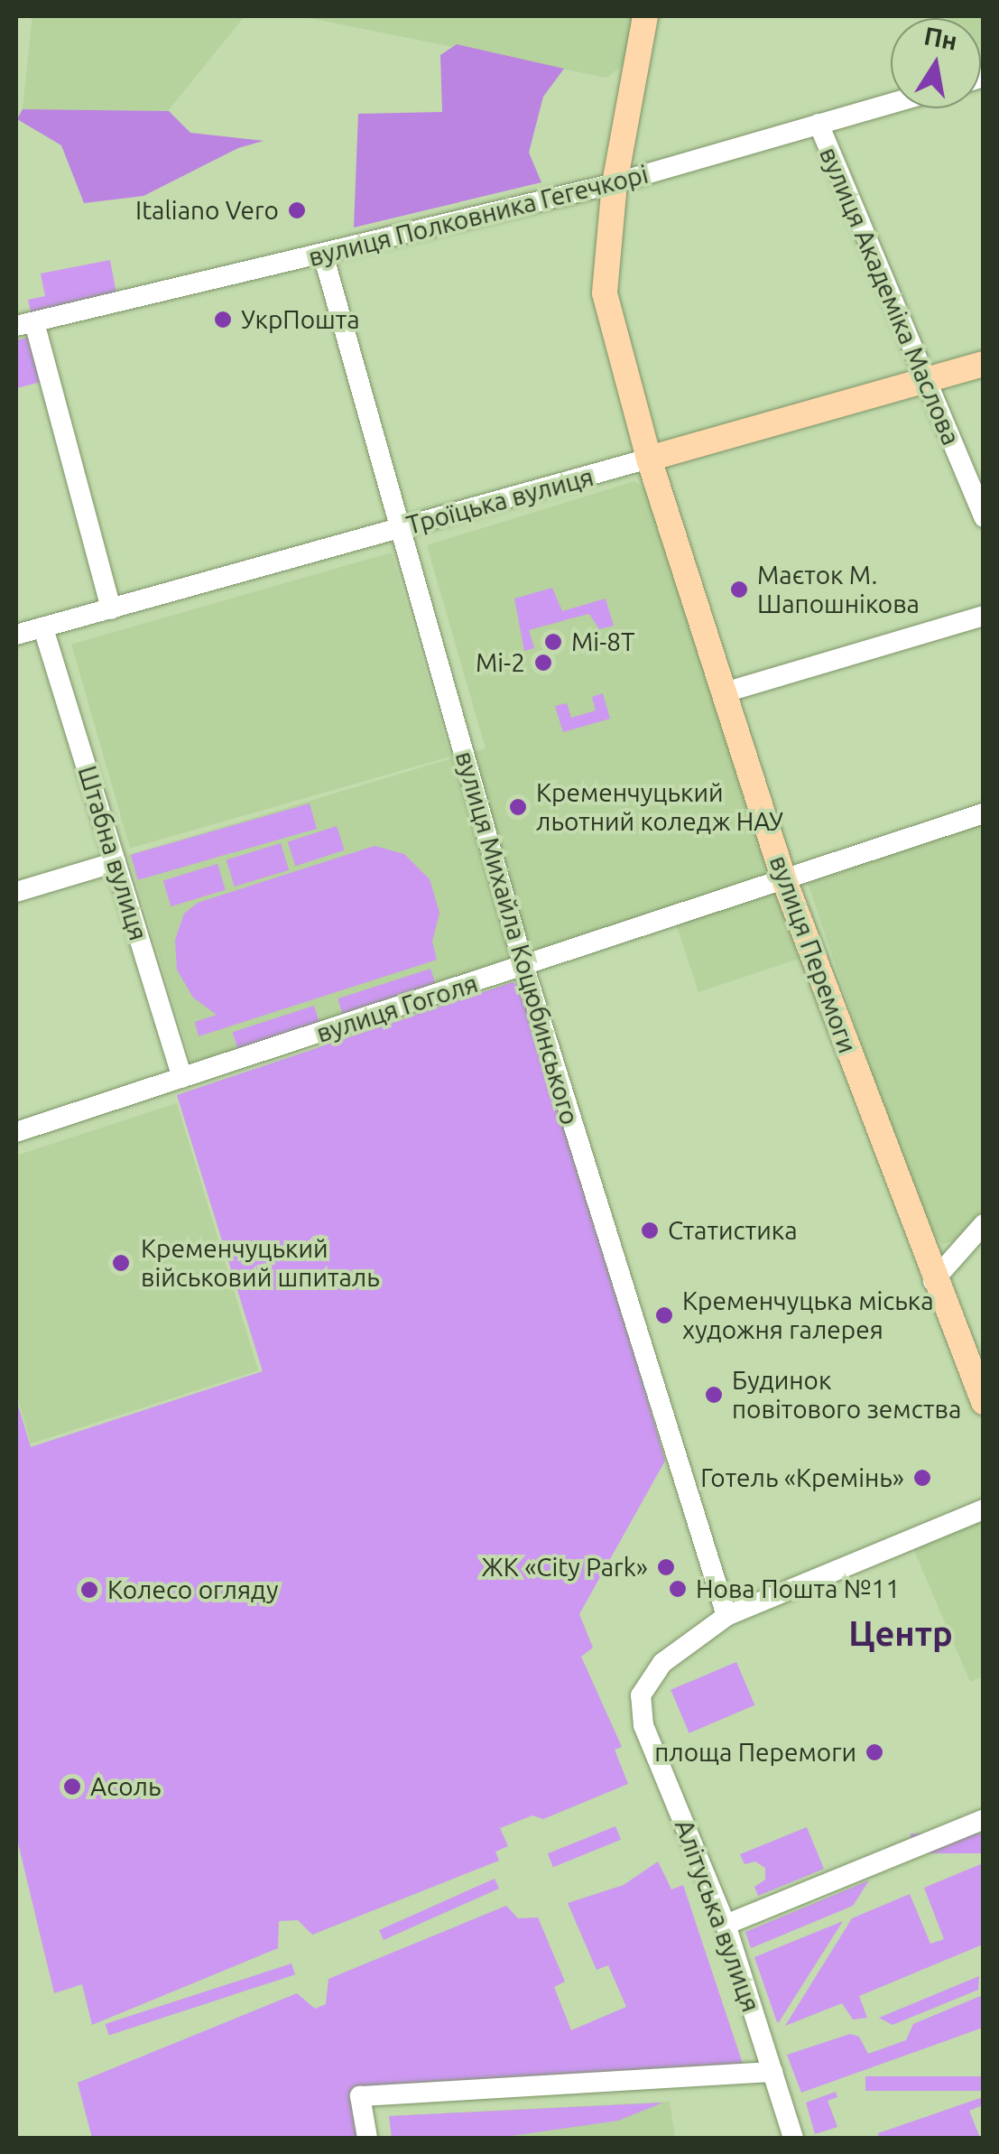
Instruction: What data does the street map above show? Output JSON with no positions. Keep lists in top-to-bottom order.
{
  "streets": {
    "main road": ["Троїцька вулиця", "вулиця Перемоги"],
    "street": [
      "вулиця Полковника Гегечкорі",
      "вулиця Академіка Маслова",
      "Штабна вулиця",
      "вулиця Михайла Коцюбинського",
      "вулиця Гоголя",
      "Алітуська вулиця"
    ]
  },
  "crossings": [
    ["вулиця Полковника Гегечкорі", "вулиця Академіка Маслова"],
    ["вулиця Полковника Гегечкорі", "вулиця Михайла Коцюбинського"],
    ["вулиця Полковника Гегечкорі", "вулиця Перемоги"],
    ["вулиця Академіка Маслова", "Троїцька вулиця"],
    ["Троїцька вулиця", "Штабна вулиця"],
    ["Троїцька вулиця", "вулиця Михайла Коцюбинського"],
    ["Троїцька вулиця", "вулиця Перемоги"],
    ["Штабна вулиця", "вулиця Гоголя"],
    ["вулиця Михайла Коцюбинського", "вулиця Гоголя"],
    ["вулиця Михайла Коцюбинського", "Алітуська вулиця"],
    ["вулиця Перемоги", "вулиця Гоголя"]
  ],
  "districts": ["Центр"],
  "places": [
    "Italiano Vero",
    "УкрПошта",
    "Маєток М. Шапошнікова",
    "Мі-8Т",
    "Мі-2",
    "Кременчуцький льотний коледж НАУ",
    "Статистика",
    "Кременчуцький військовий шпиталь",
    "Кременчуцька міська художня галерея",
    "Будинок повітового земства",
    "Готель «Кремінь»",
    "ЖК «City Park»",
    "Нова Пошта №11",
    "Колесо огляду",
    "площа Перемоги",
    "Асоль"
  ],
  "north": "top"
}
